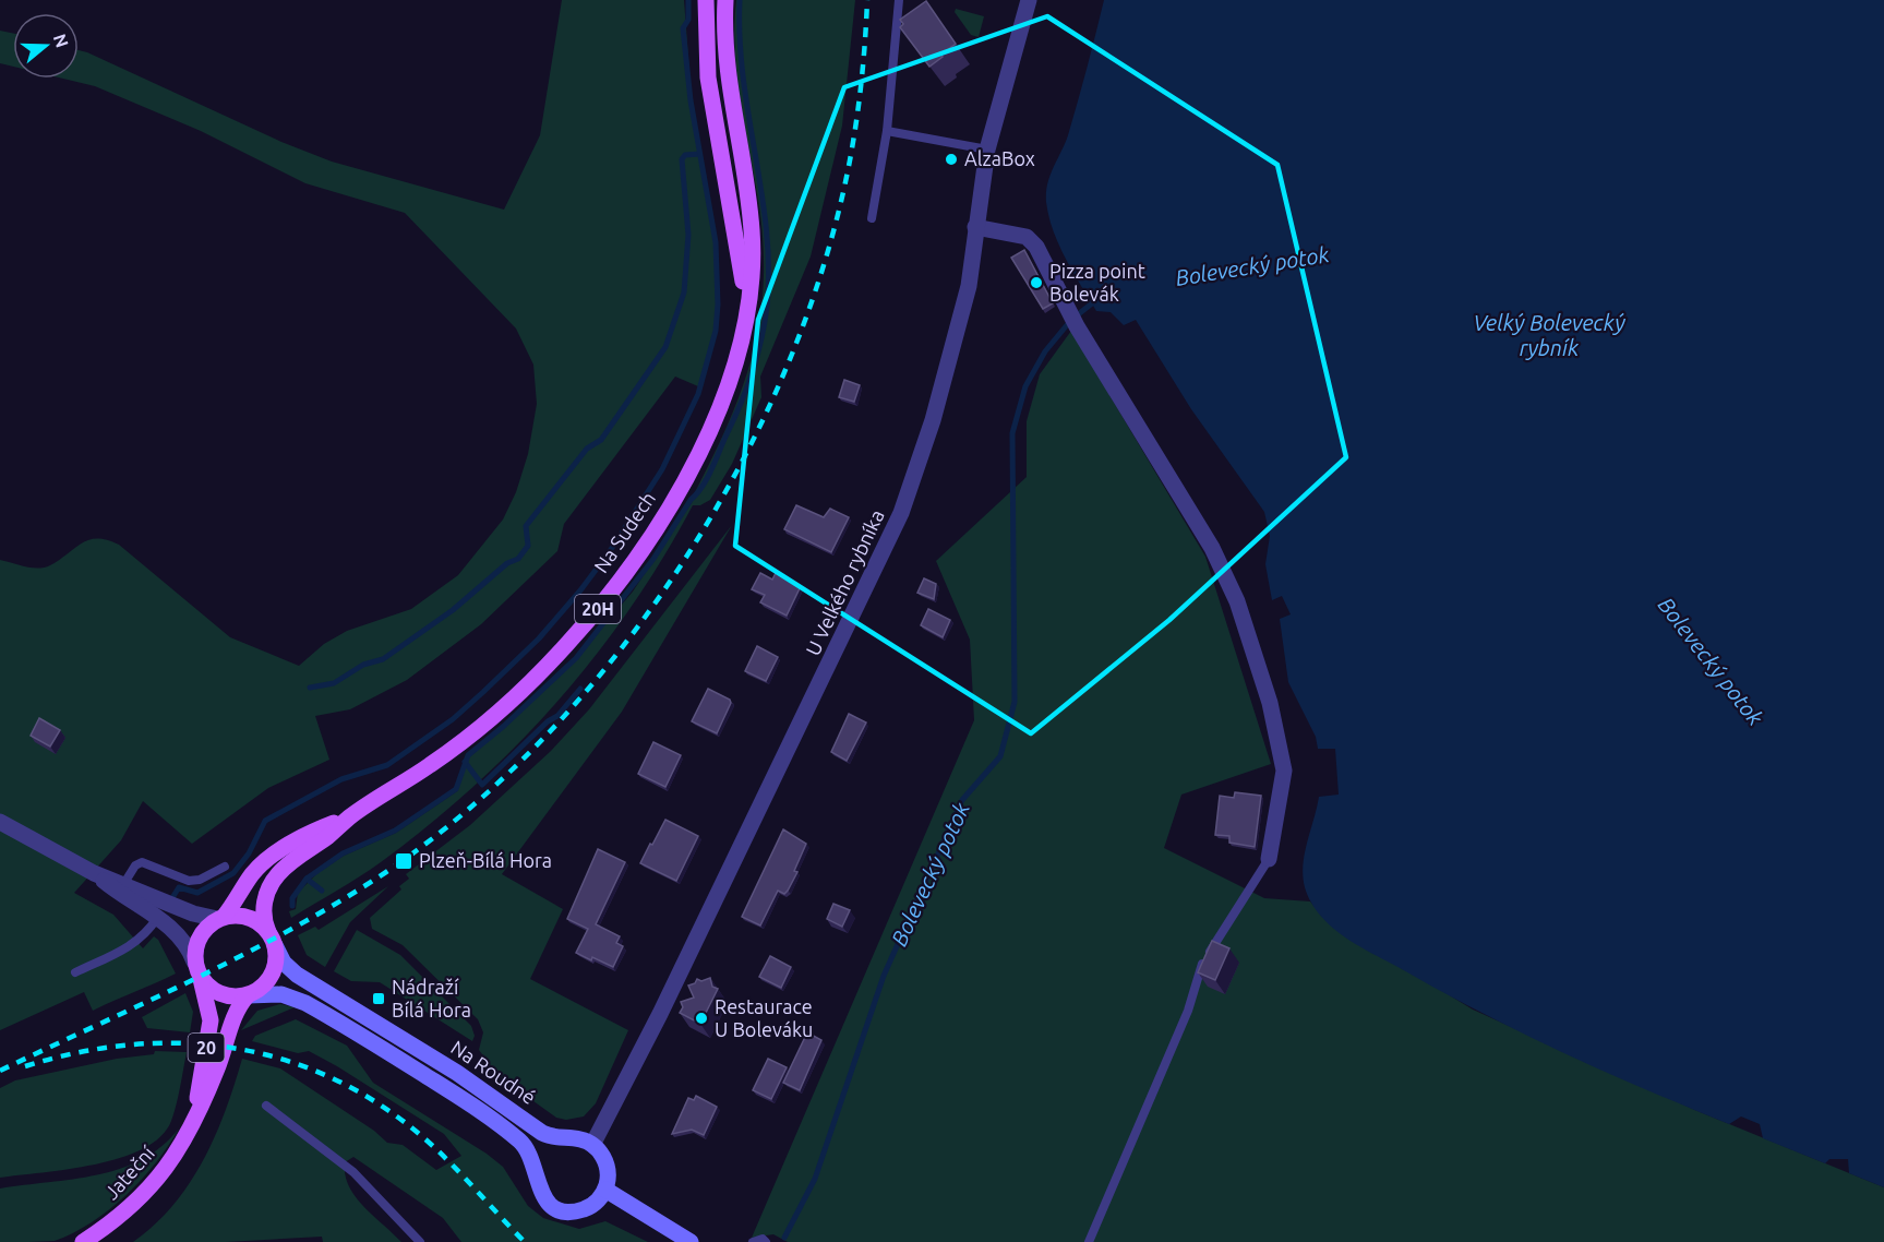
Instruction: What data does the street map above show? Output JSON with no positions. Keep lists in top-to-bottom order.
{
  "streets": {
    "main road": [
      "Na Sudech",
      "20H",
      "20",
      "Na Roudné",
      "Jateční"
    ],
    "street": ["U Velkého rybníka"]
  },
  "crossings": [
    ["Na Sudech", "20"],
    ["Na Sudech", "Na Roudné"],
    ["Na Sudech", "Jateční"],
    ["U Velkého rybníka", "Na Roudné"],
    ["20", "Na Roudné"],
    ["20", "Jateční"],
    ["Na Roudné", "Jateční"]
  ],
  "water": ["Bolevecký potok", "Velký Bolevecký rybník"],
  "places": {
    "other": ["AlzaBox", "Pizza point Bolevák", "Restaurace U Boleváku"],
    "transit": ["Plzeň-Bílá Hora", "Nádraží Bílá Hora"]
  },
  "north": "right"
}
